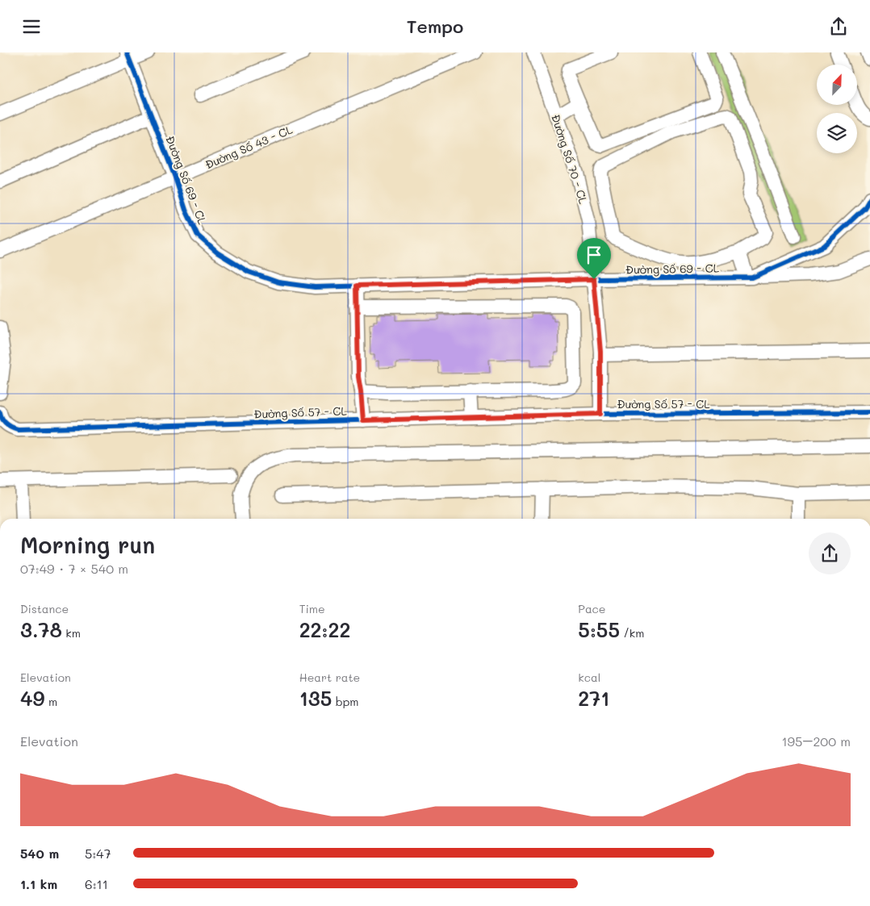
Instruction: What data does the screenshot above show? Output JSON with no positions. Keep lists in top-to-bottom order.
{
  "streets": {
    "street": [
      "Đường Số 43 - CL",
      "Đường Số 70 - CL",
      "Đường Số 69 - CL",
      "Đường Số 57 - CL"
    ]
  },
  "crossings": [
    ["Đường Số 43 - CL", "Đường Số 69 - CL"],
    ["Đường Số 70 - CL", "Đường Số 69 - CL"],
    ["Đường Số 70 - CL", "Đường Số 57 - CL"]
  ],
  "north": "top right",
  "page": {
    "header": "Tempo",
    "heading": ["Morning run", "07:49 · 7 × 540 m"],
    "stats": [
      ["Distance", "3.78 km"],
      ["Time", "22:22"],
      ["Pace", "5:55 /km"],
      ["Elevation", "49 m"],
      ["Heart rate", "135 bpm"],
      ["kcal", "271"]
    ],
    "chart": ["Elevation", "195–200 m"],
    "list": [
      {
        "name": "540 m",
        "note": "5:47"
      },
      {
        "name": "1.1 km",
        "note": "6:11"
      }
    ]
  }
}
